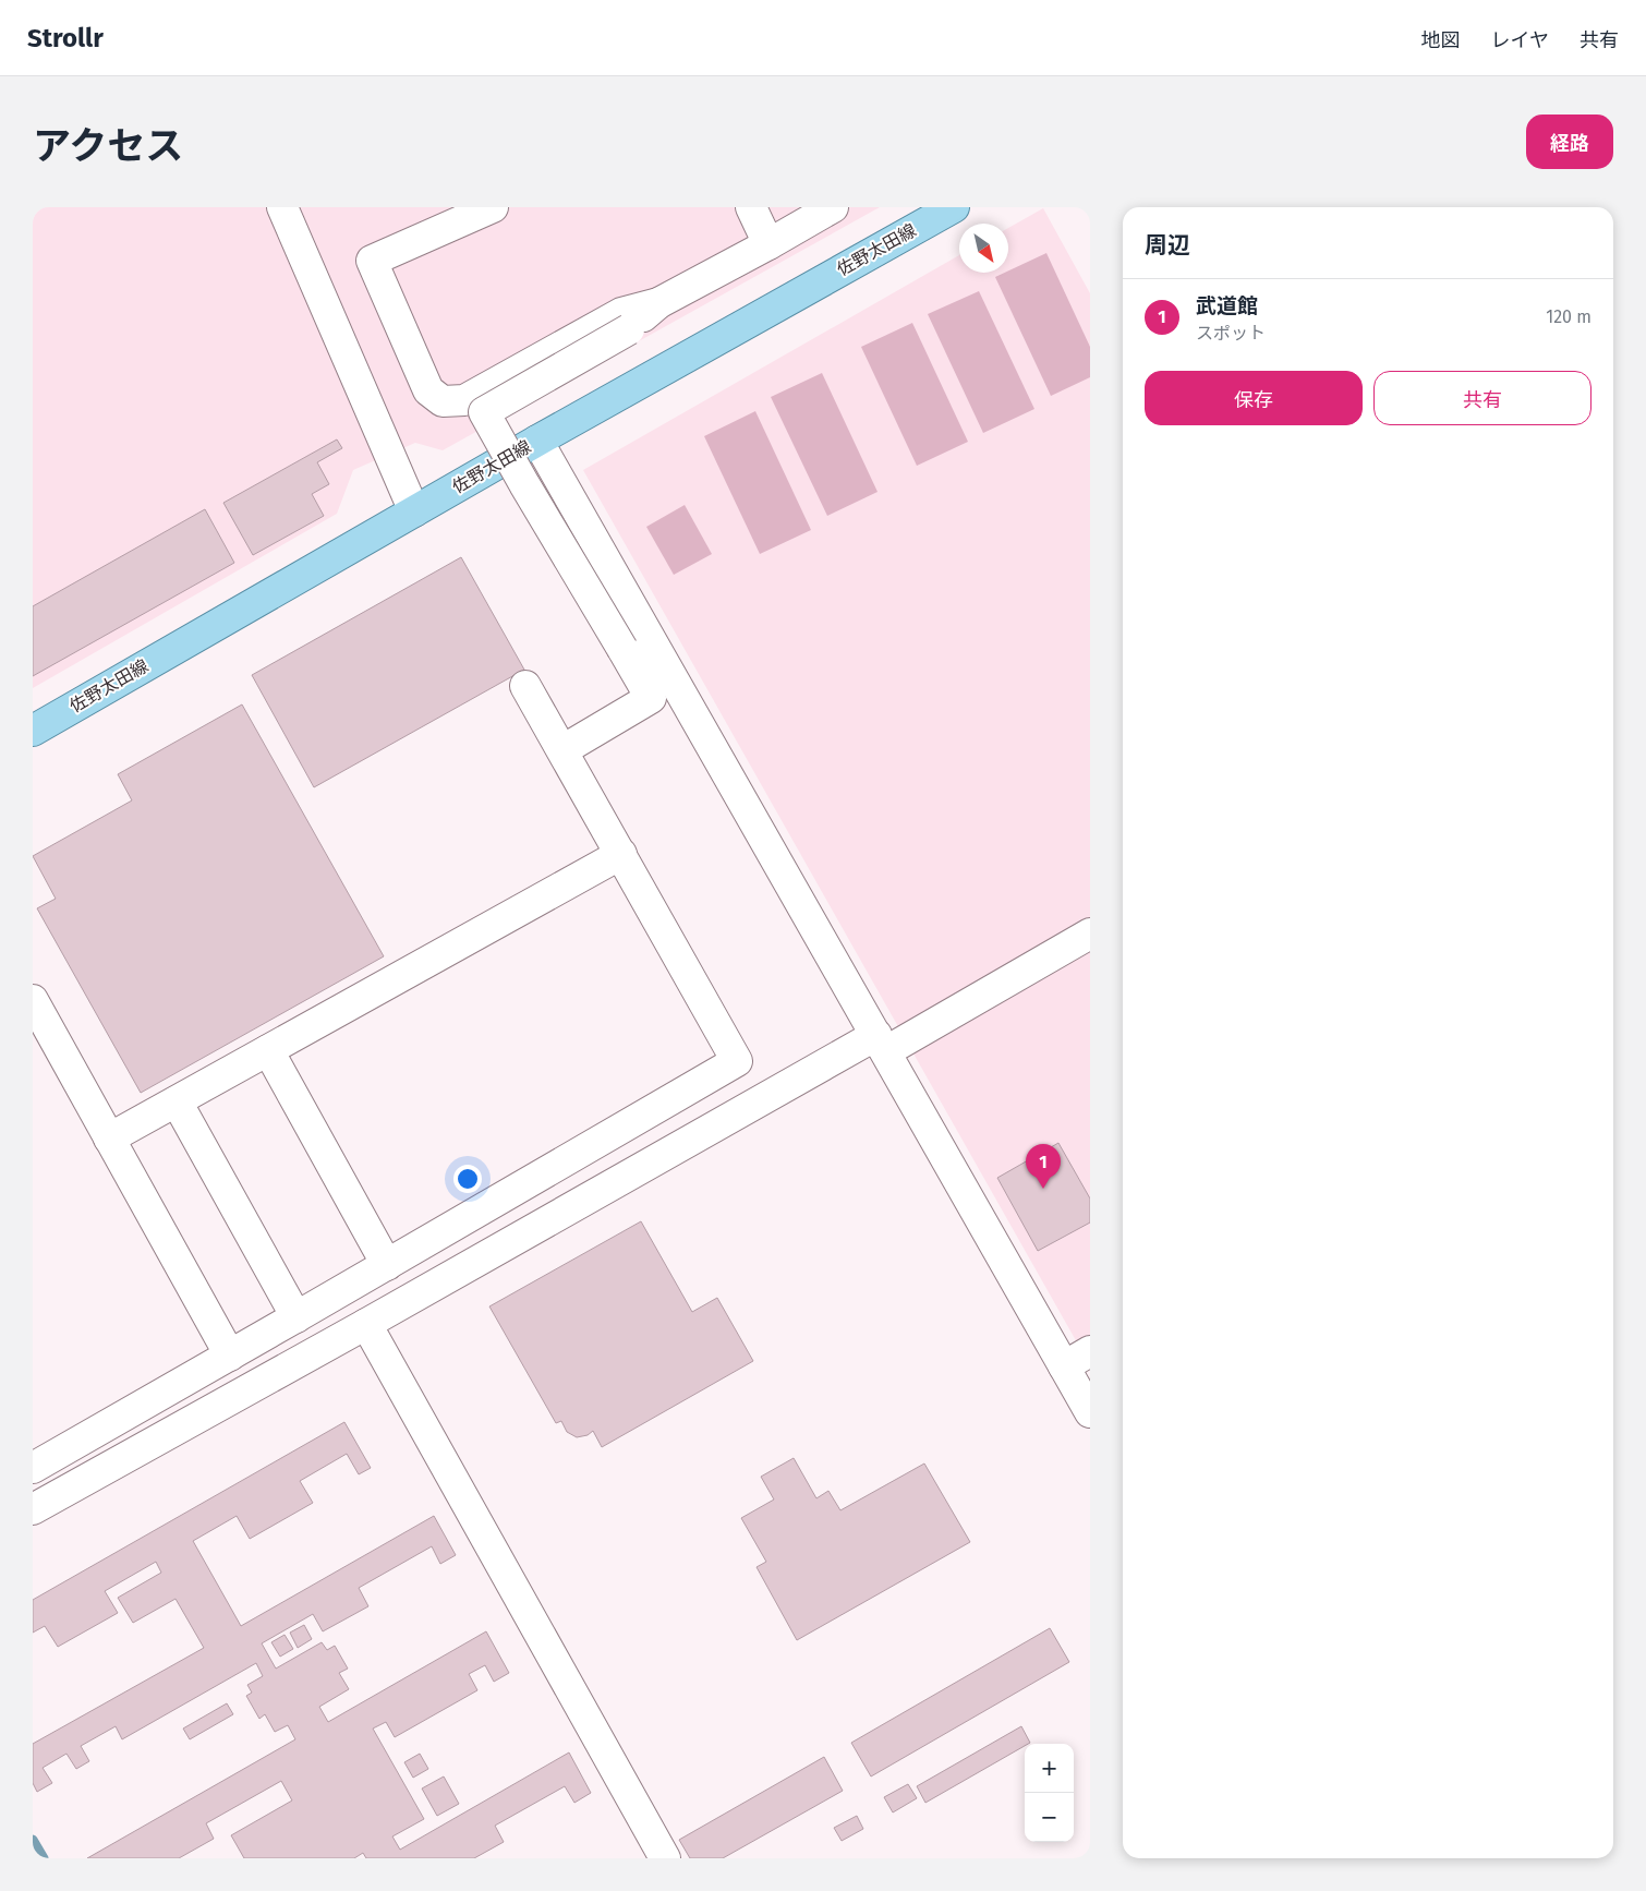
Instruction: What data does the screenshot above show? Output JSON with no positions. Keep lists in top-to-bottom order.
{
  "streets": {
    "main road": ["佐野太田線"]
  },
  "north": "bottom right",
  "page": {
    "header": "Strollr",
    "nav": ["地図", "レイヤ", "共有"],
    "title": "アクセス",
    "buttons": [
      "経路",
      ["保存", "共有"]
    ],
    "heading": "周辺",
    "list": [
      {
        "mark": "1",
        "name": "武道館",
        "note": "スポット",
        "value": "120 m"
      }
    ],
    "pins": "1",
    "map_buttons": ["+", "−"]
  }
}
